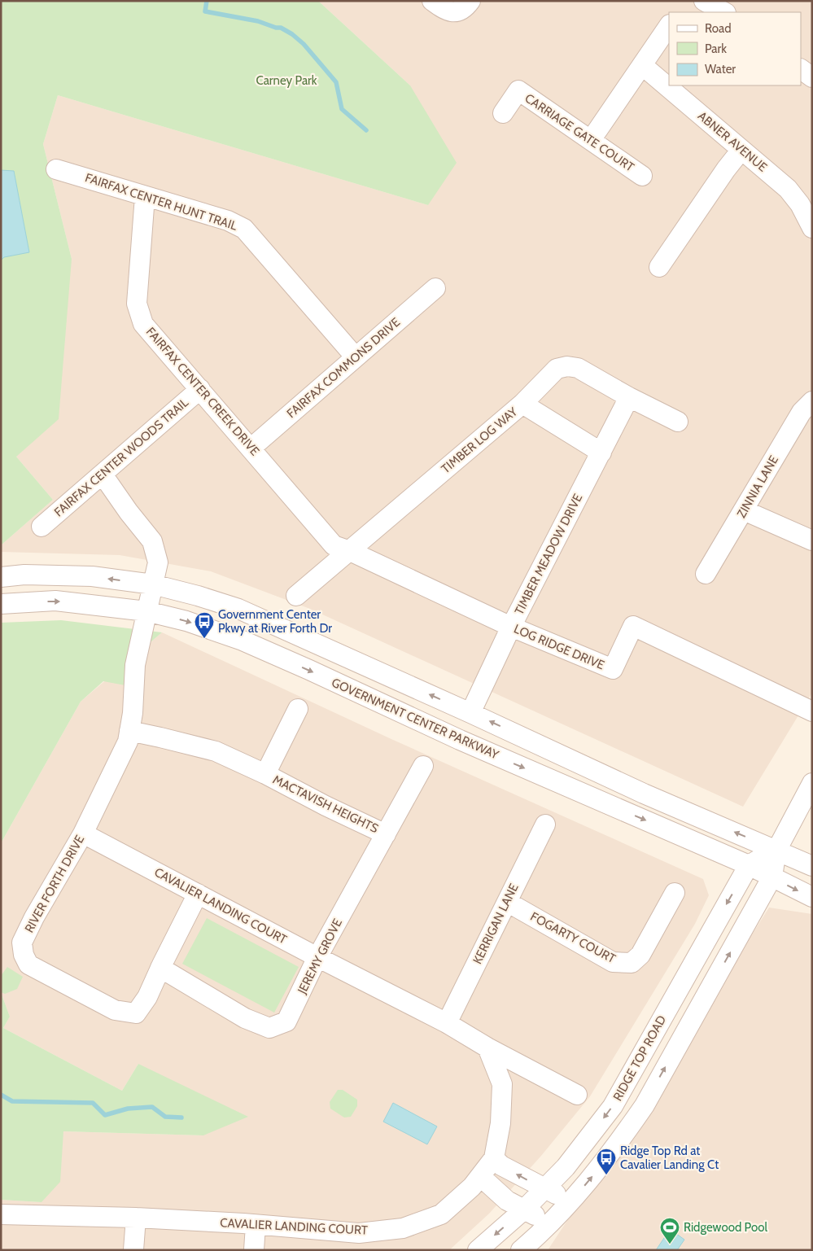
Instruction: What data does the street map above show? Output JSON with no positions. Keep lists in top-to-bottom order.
{
  "streets": {
    "street": [
      "CARRIAGE GATE COURT",
      "ABNER AVENUE",
      "FAIRFAX CENTER HUNT TRAIL",
      "FAIRFAX COMMONS DRIVE",
      "FAIRFAX CENTER CREEK DRIVE",
      "TIMBER LOG WAY",
      "FAIRFAX CENTER WOODS TRAIL",
      "ZINNIA LANE",
      "TIMBER MEADOW DRIVE",
      "LOG RIDGE DRIVE",
      "GOVERNMENT CENTER PARKWAY",
      "MACTAVISH HEIGHTS",
      "RIVER FORTH DRIVE",
      "CAVALIER LANDING COURT",
      "KERRIGAN LANE",
      "FOGARTY COURT",
      "JEREMY GROVE",
      "RIDGE TOP ROAD"
    ]
  },
  "crossings": [
    ["FAIRFAX CENTER HUNT TRAIL", "FAIRFAX COMMONS DRIVE"],
    ["FAIRFAX CENTER HUNT TRAIL", "FAIRFAX CENTER CREEK DRIVE"],
    ["FAIRFAX COMMONS DRIVE", "FAIRFAX CENTER CREEK DRIVE"],
    ["FAIRFAX CENTER CREEK DRIVE", "TIMBER LOG WAY"],
    ["FAIRFAX CENTER CREEK DRIVE", "FAIRFAX CENTER WOODS TRAIL"],
    ["FAIRFAX CENTER CREEK DRIVE", "LOG RIDGE DRIVE"],
    ["TIMBER LOG WAY", "TIMBER MEADOW DRIVE"],
    ["TIMBER LOG WAY", "LOG RIDGE DRIVE"],
    ["FAIRFAX CENTER WOODS TRAIL", "RIVER FORTH DRIVE"],
    ["TIMBER MEADOW DRIVE", "LOG RIDGE DRIVE"],
    ["GOVERNMENT CENTER PARKWAY", "RIVER FORTH DRIVE"],
    ["GOVERNMENT CENTER PARKWAY", "RIDGE TOP ROAD"],
    ["MACTAVISH HEIGHTS", "RIVER FORTH DRIVE"],
    ["MACTAVISH HEIGHTS", "JEREMY GROVE"],
    ["RIVER FORTH DRIVE", "CAVALIER LANDING COURT"],
    ["RIVER FORTH DRIVE", "JEREMY GROVE"],
    ["CAVALIER LANDING COURT", "KERRIGAN LANE"],
    ["CAVALIER LANDING COURT", "JEREMY GROVE"],
    ["KERRIGAN LANE", "FOGARTY COURT"]
  ],
  "parks": ["Carney Park"],
  "places": {
    "bus stop": ["Government Center Pkwy at River Forth Dr", "Ridge Top Rd at Cavalier Landing Ct"],
    "sports": ["Ridgewood Pool"]
  },
  "legend": ["Road", "Park", "Water"]
}
